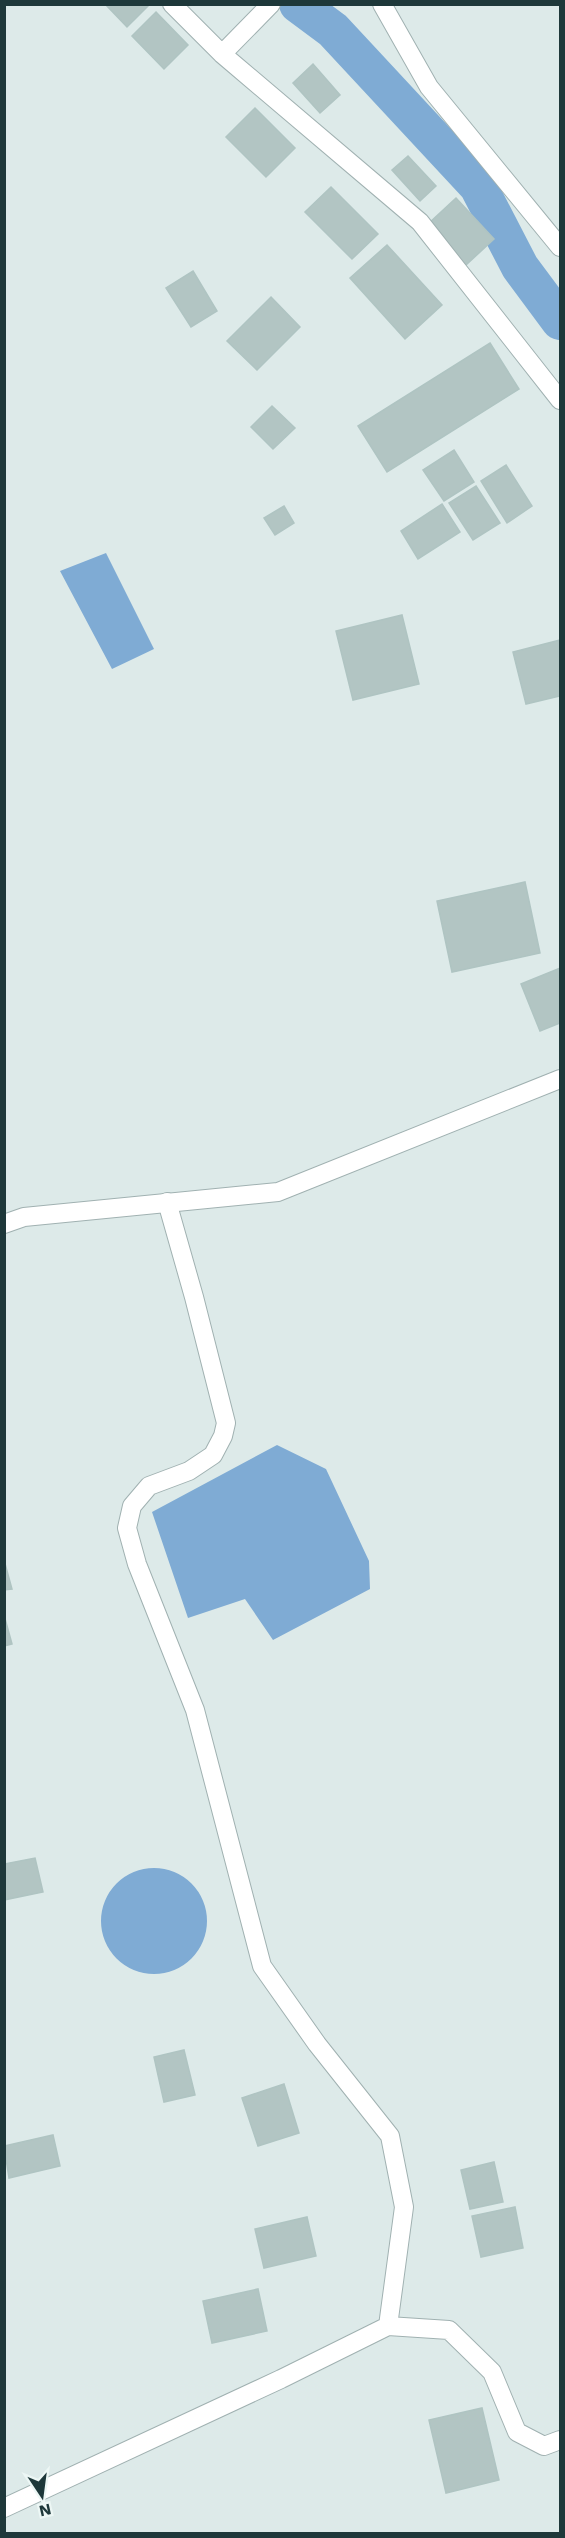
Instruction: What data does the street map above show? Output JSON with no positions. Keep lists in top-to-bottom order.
{
  "north": "bottom"
}
